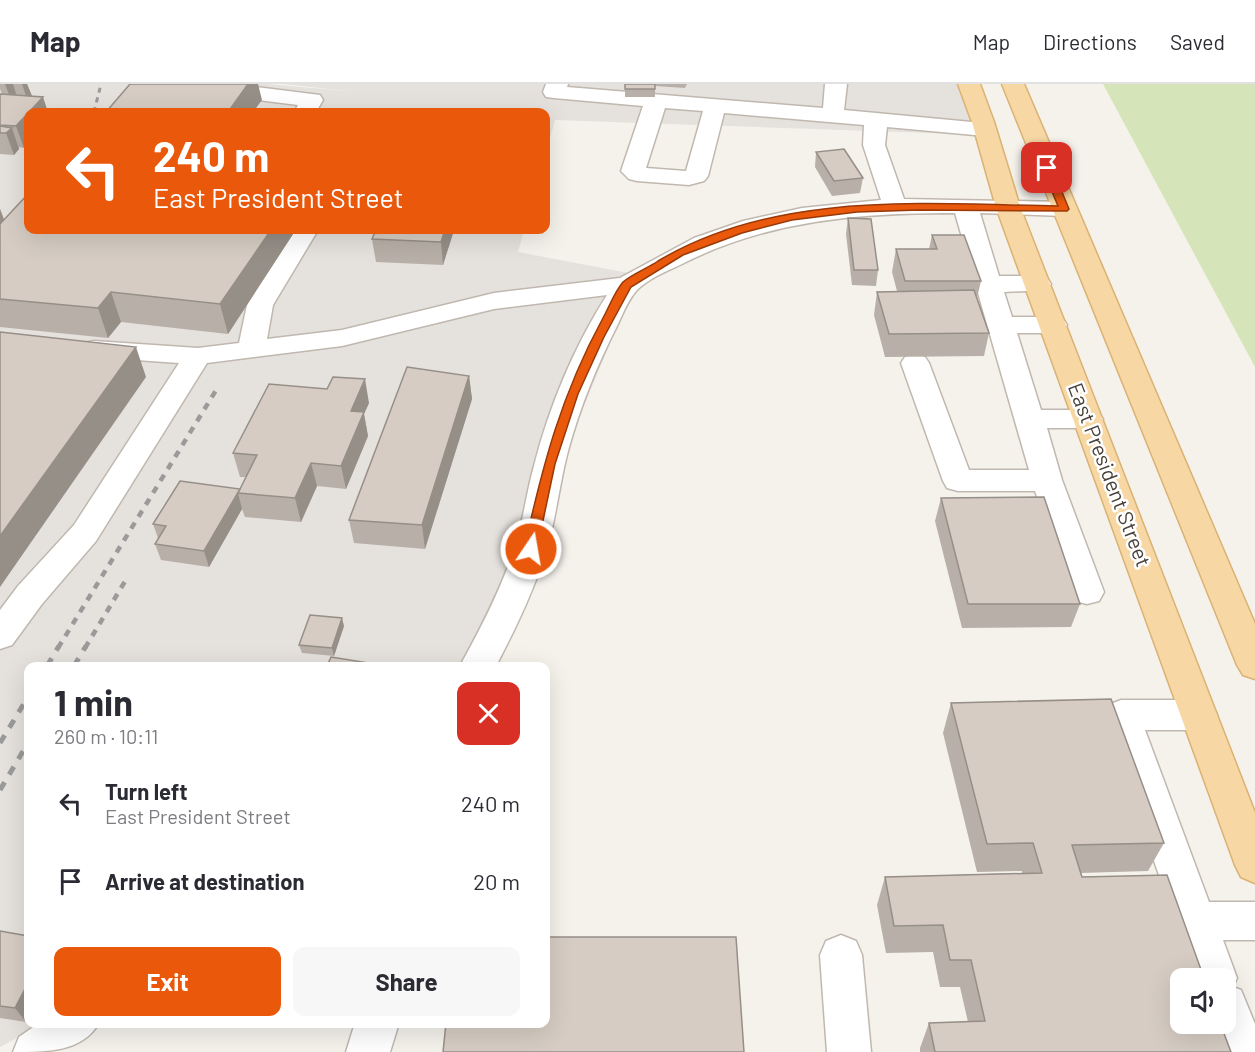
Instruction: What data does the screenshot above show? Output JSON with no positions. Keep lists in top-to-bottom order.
{
  "streets": {
    "main road": ["East President Street"]
  },
  "page": {
    "header": "Map",
    "nav": ["Map", "Directions", "Saved"],
    "turn": ["240 m", "East President Street"],
    "heading": ["1 min", "260 m · 10:11"],
    "list": [
      {
        "name": "Turn left",
        "note": "East President Street",
        "value": "240 m"
      },
      {
        "name": "Arrive at destination",
        "value": "20 m"
      }
    ],
    "buttons": ["Exit", "Share"]
  }
}
